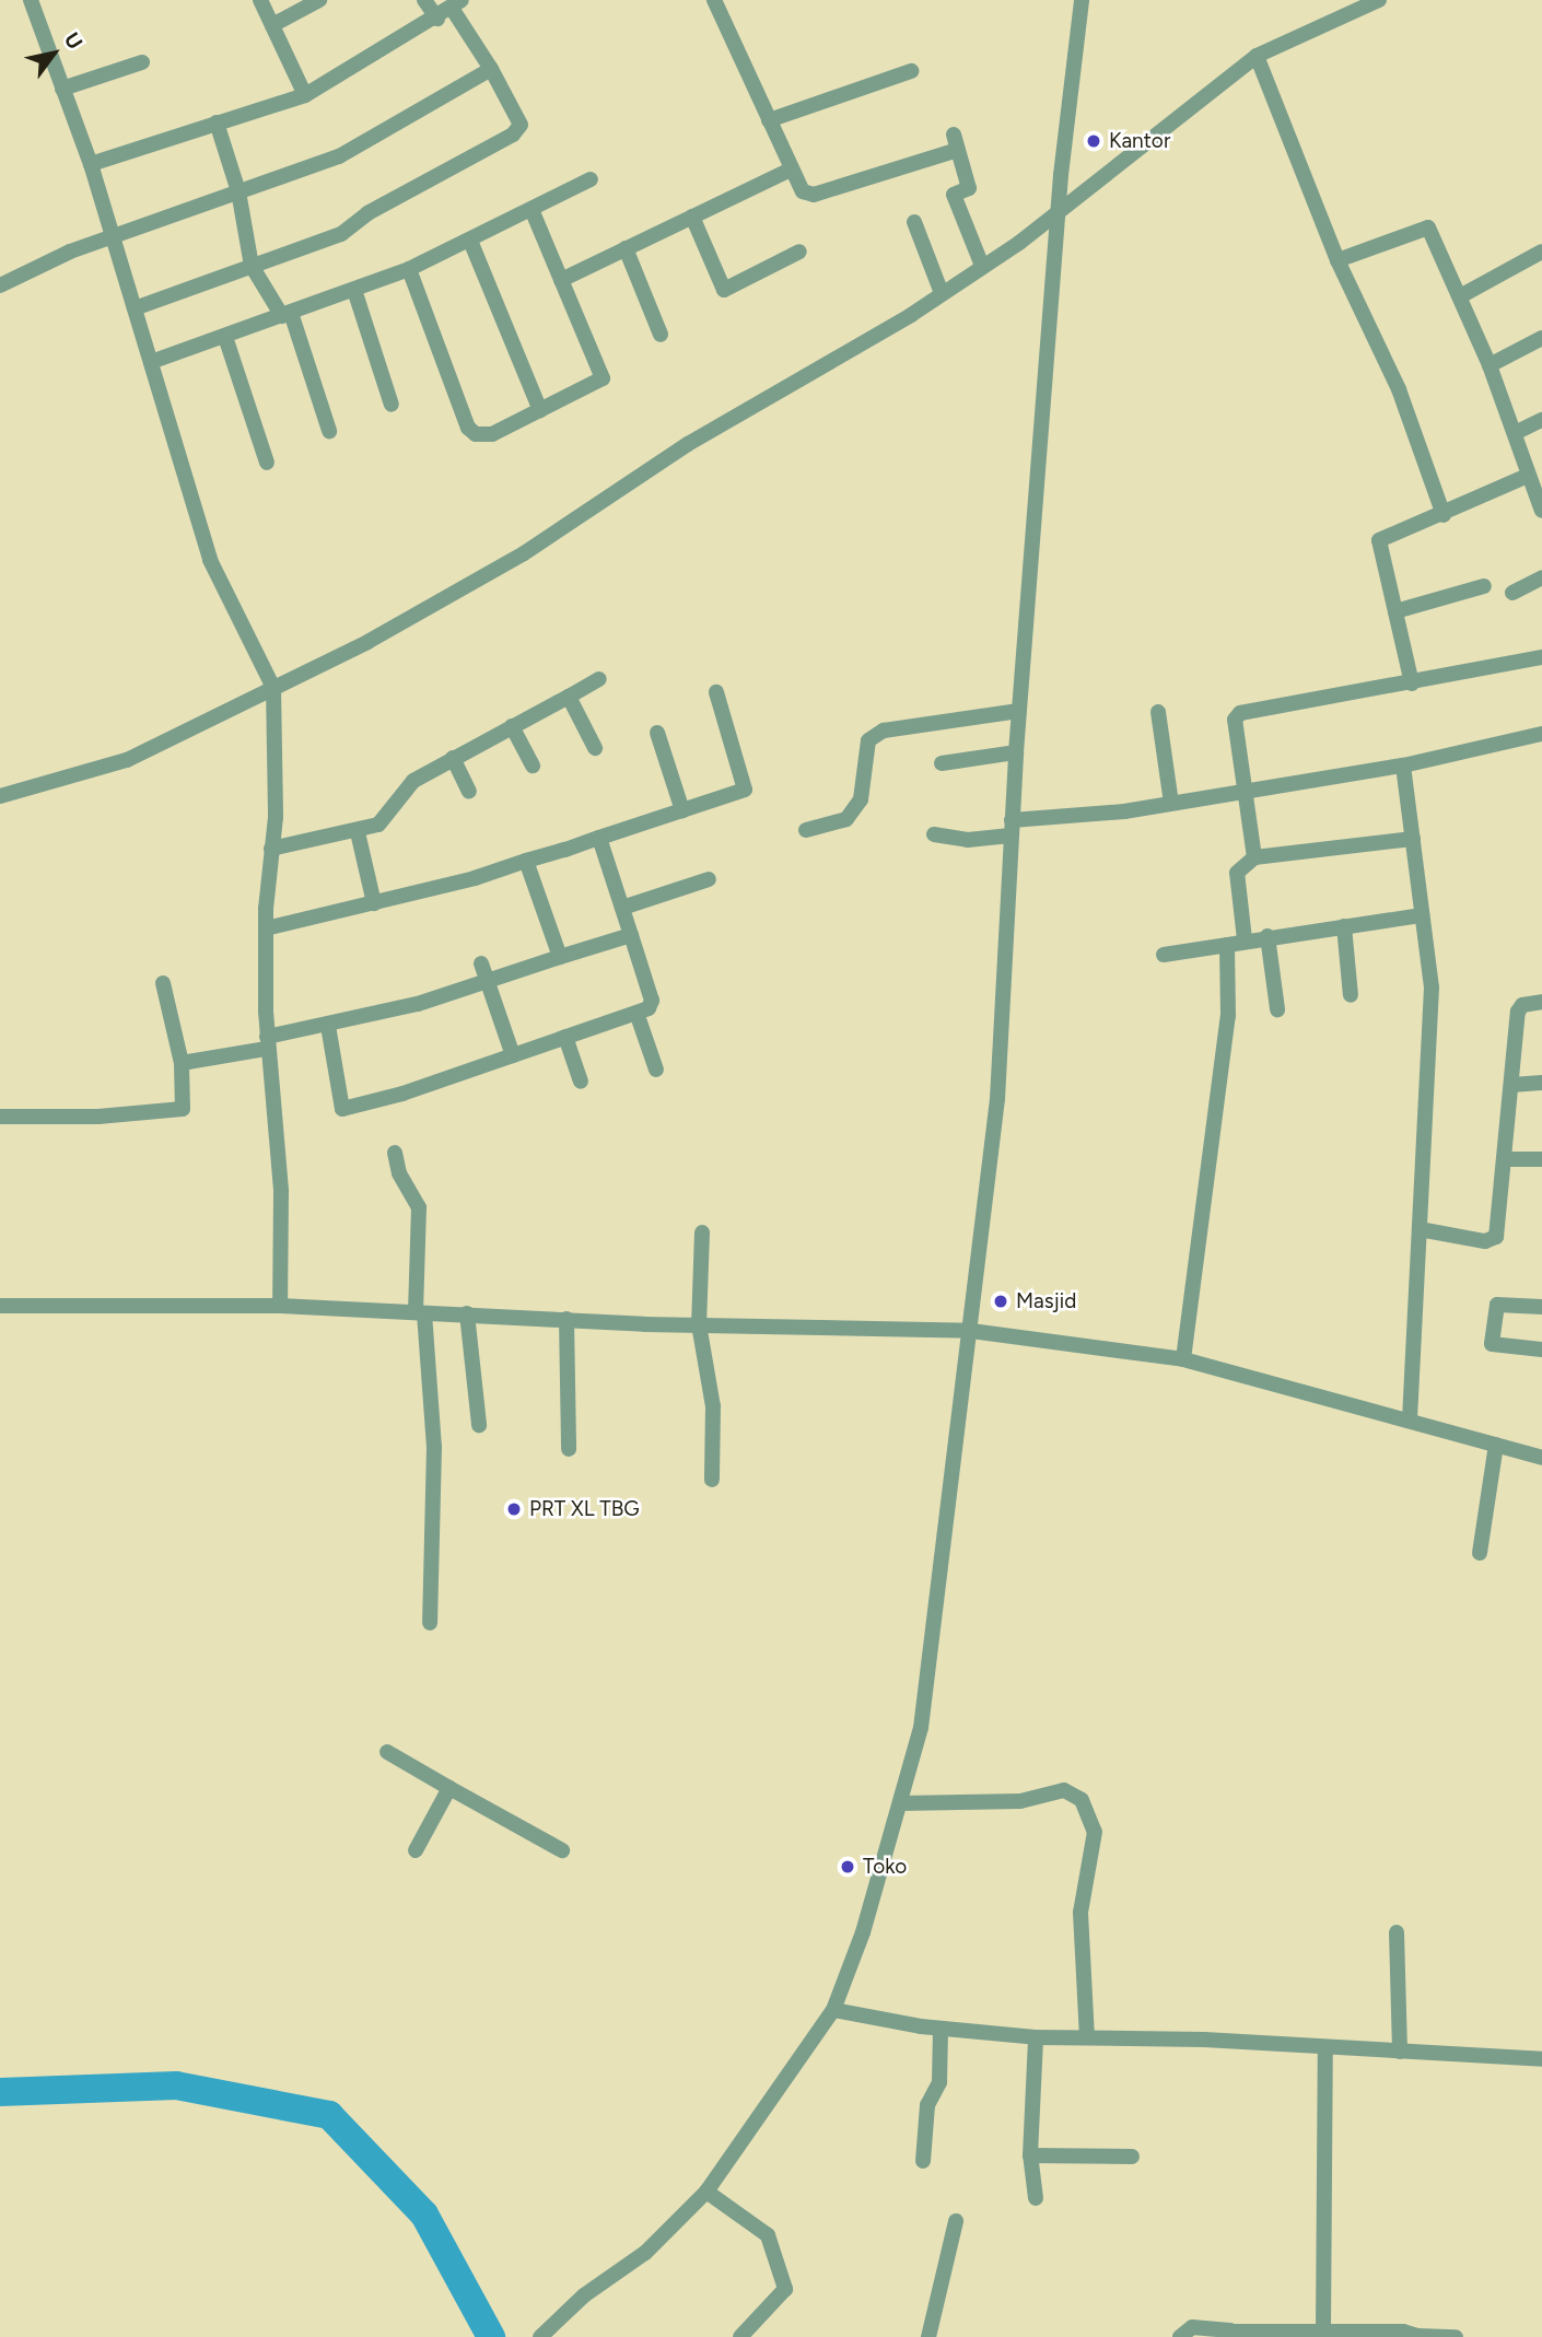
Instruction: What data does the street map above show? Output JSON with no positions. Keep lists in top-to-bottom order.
{
  "places": [
    "Kantor",
    "Masjid",
    "PRT XL TBG",
    "Toko"
  ],
  "north": "top right"
}
